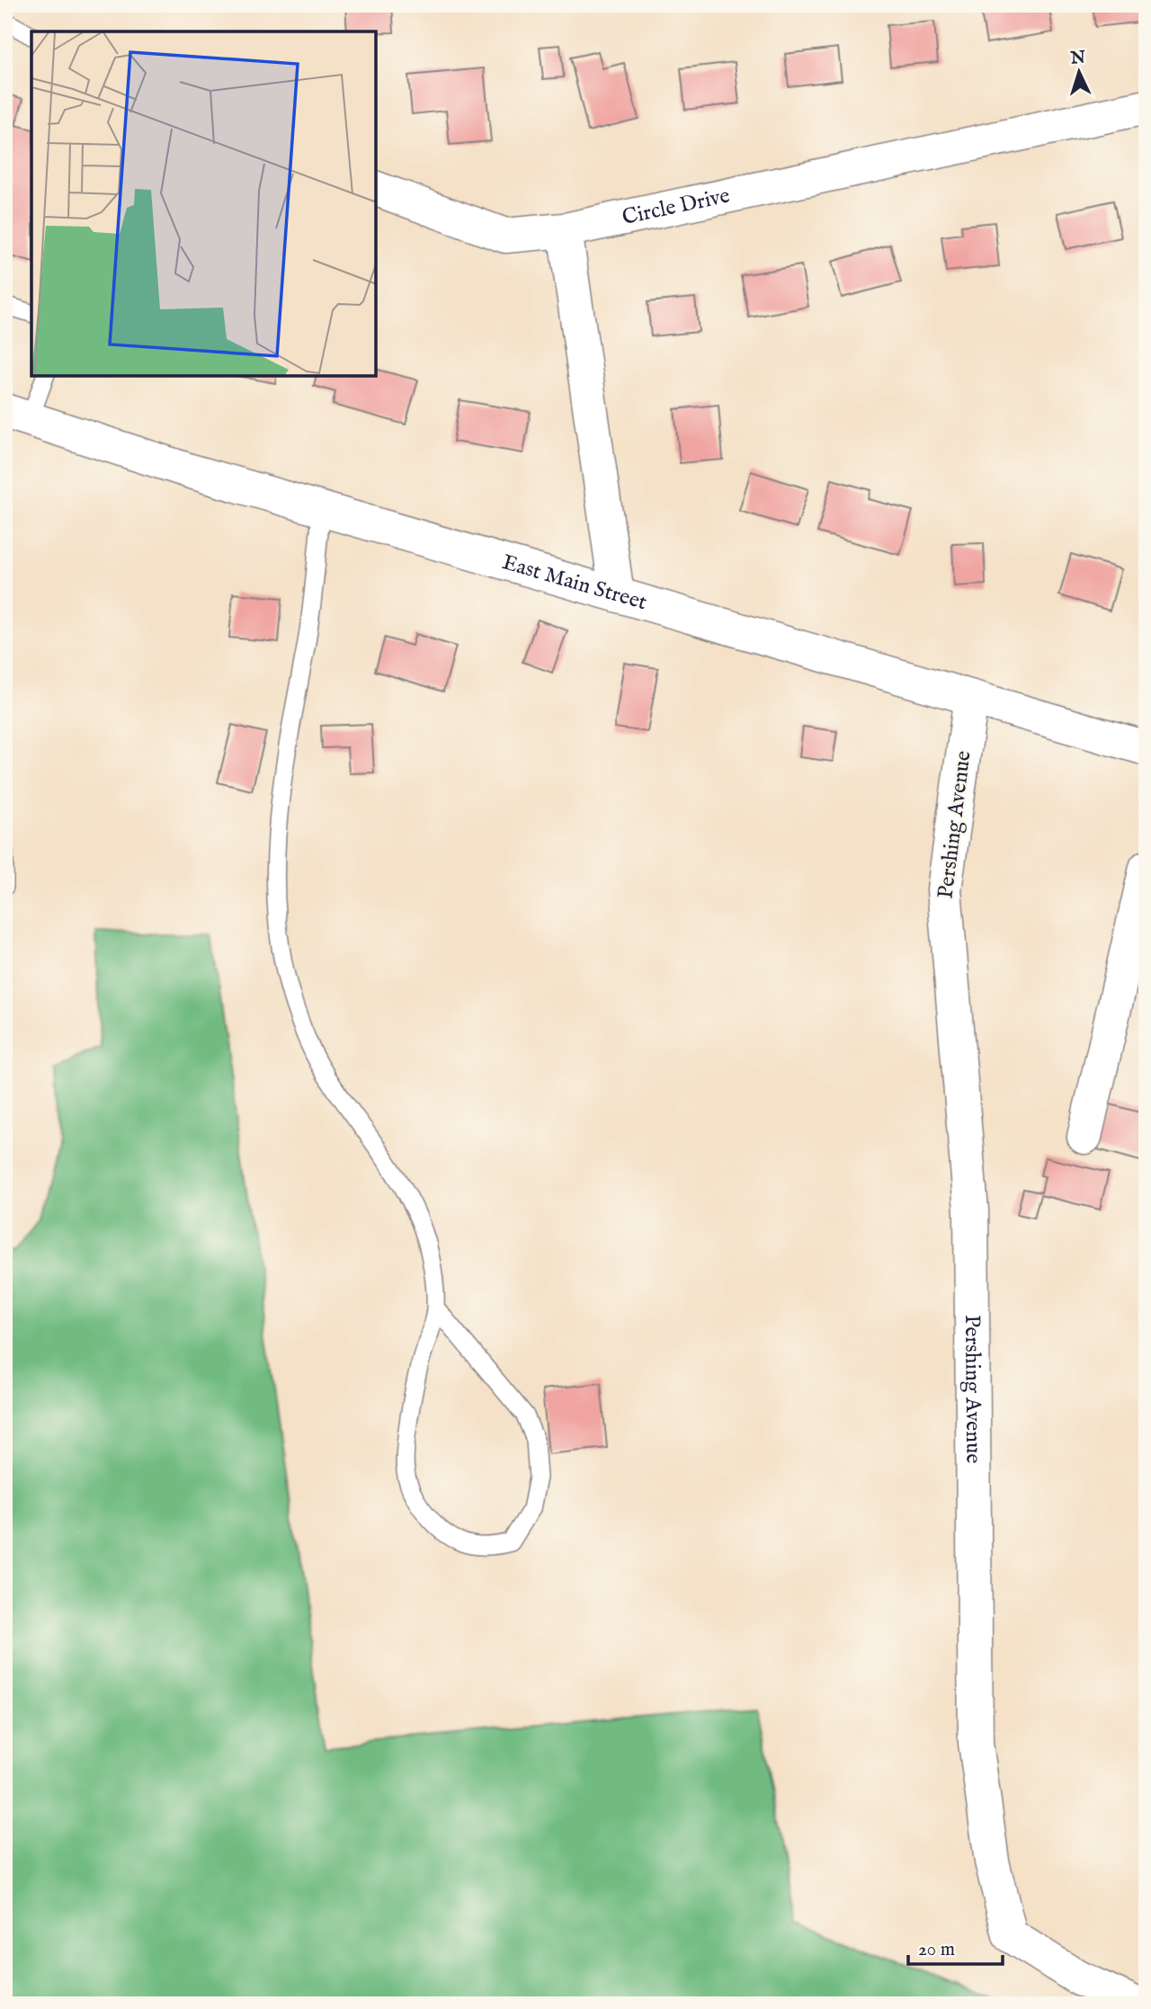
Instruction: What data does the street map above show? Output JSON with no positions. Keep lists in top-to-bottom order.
{
  "streets": {
    "main road": ["Circle Drive", "East Main Street", "Pershing Avenue"]
  },
  "crossings": [
    ["East Main Street", "Pershing Avenue"]
  ],
  "scale_bar": "20 m",
  "north": "top"
}
